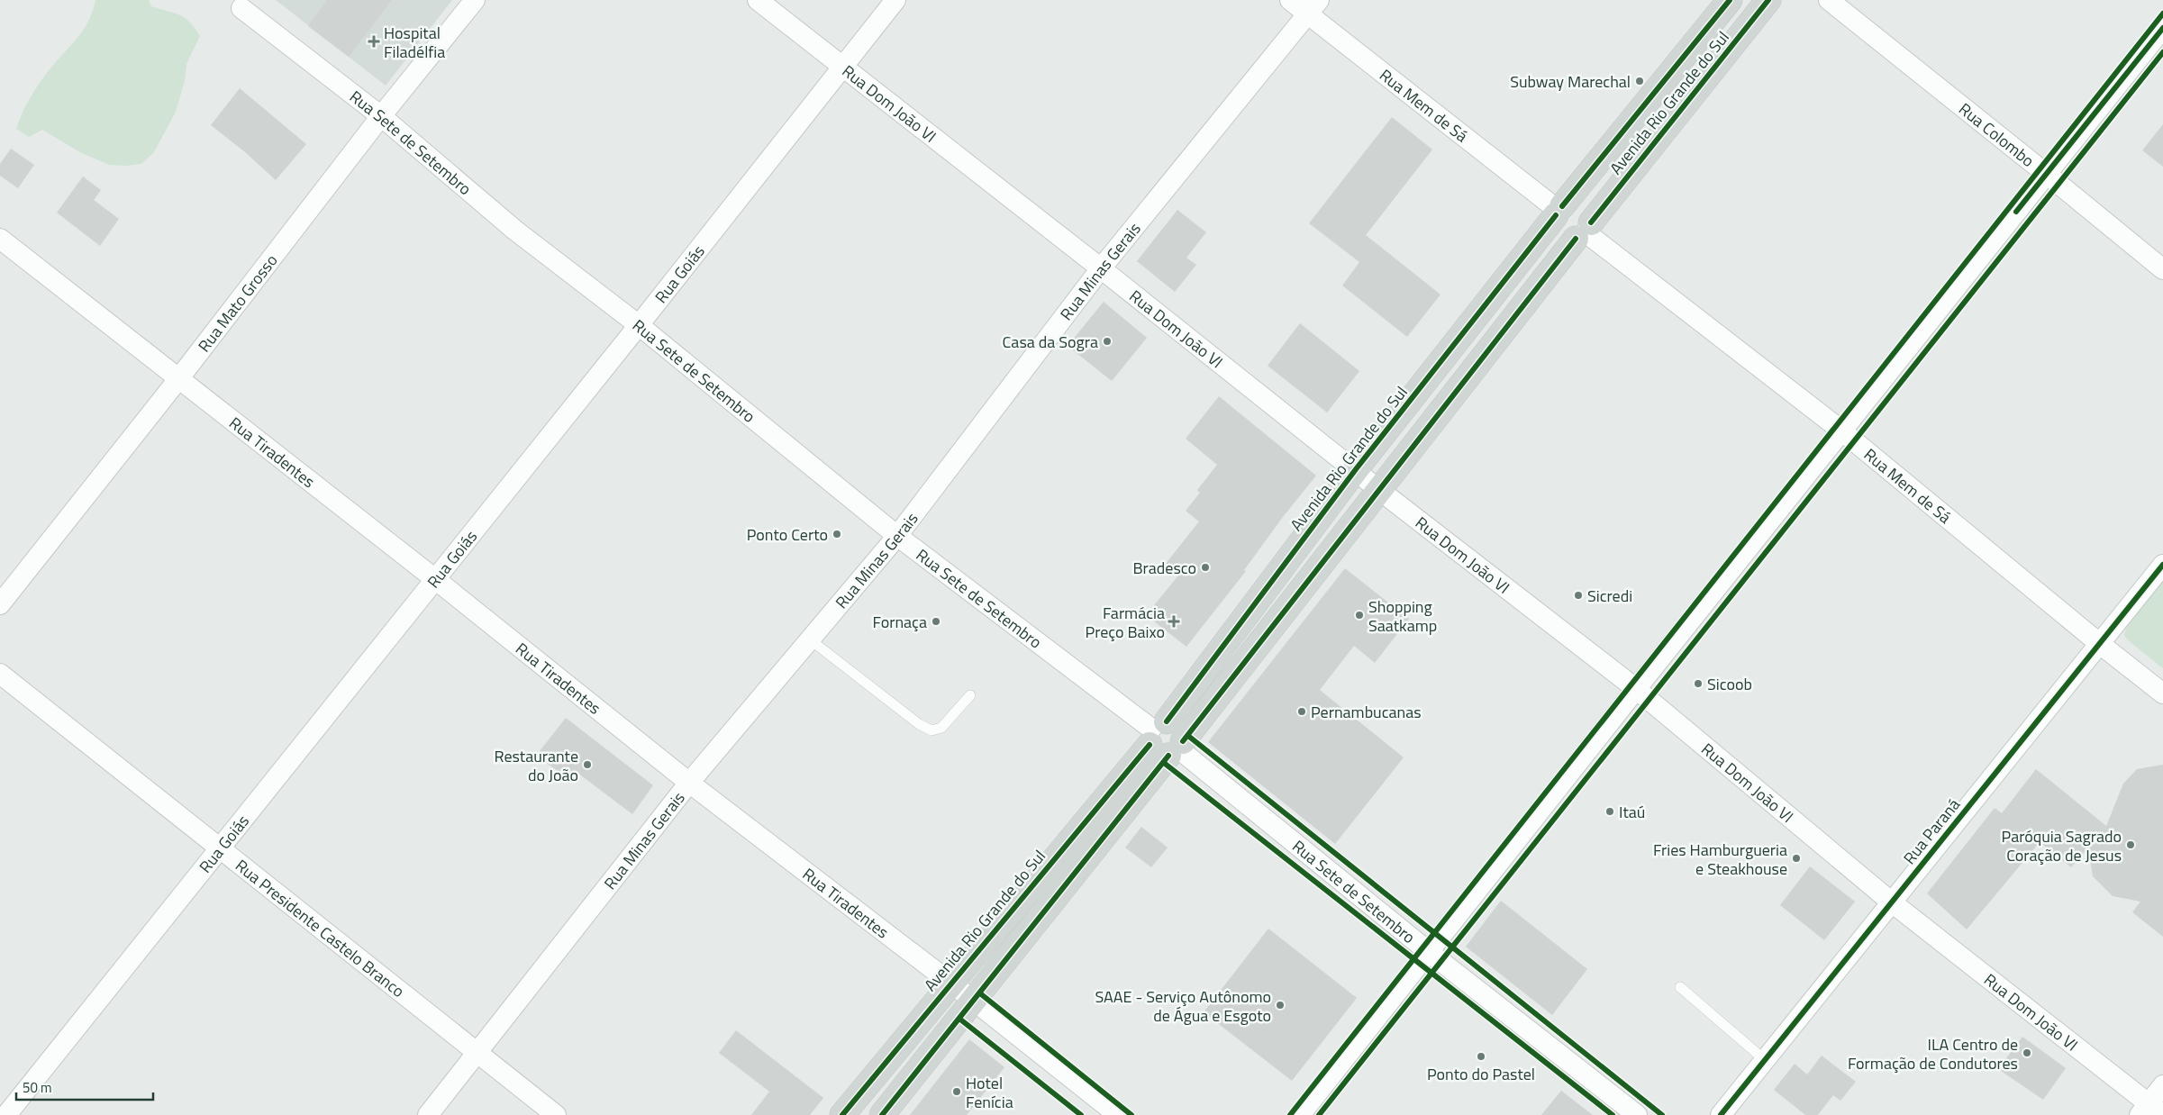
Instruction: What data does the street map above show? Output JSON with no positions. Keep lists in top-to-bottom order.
{
  "streets": {
    "main road": ["Avenida Rio Grande do Sul"],
    "street": [
      "Rua Dom João VI",
      "Rua Mem de Sá",
      "Rua Colombo",
      "Rua Sete de Setembro",
      "Rua Minas Gerais",
      "Rua Goiás",
      "Rua Mato Grosso",
      "Rua Tiradentes",
      "Rua Paraná",
      "Rua Presidente Castelo Branco"
    ]
  },
  "crossings": [
    ["Avenida Rio Grande do Sul", "Rua Dom João VI"],
    ["Avenida Rio Grande do Sul", "Rua Mem de Sá"],
    ["Avenida Rio Grande do Sul", "Rua Sete de Setembro"],
    ["Avenida Rio Grande do Sul", "Rua Tiradentes"],
    ["Rua Dom João VI", "Rua Minas Gerais"],
    ["Rua Dom João VI", "Rua Goiás"],
    ["Rua Dom João VI", "Rua Paraná"],
    ["Rua Mem de Sá", "Rua Minas Gerais"],
    ["Rua Mem de Sá", "Rua Paraná"],
    ["Rua Sete de Setembro", "Rua Minas Gerais"],
    ["Rua Sete de Setembro", "Rua Goiás"],
    ["Rua Sete de Setembro", "Rua Mato Grosso"],
    ["Rua Minas Gerais", "Rua Tiradentes"],
    ["Rua Minas Gerais", "Rua Presidente Castelo Branco"],
    ["Rua Goiás", "Rua Tiradentes"],
    ["Rua Goiás", "Rua Presidente Castelo Branco"],
    ["Rua Mato Grosso", "Rua Tiradentes"]
  ],
  "places": {
    "health": ["Hospital Filadélfia", "Farmácia Preço Baixo"],
    "other": [
      "Subway Marechal",
      "Casa da Sogra",
      "Ponto Certo",
      "Bradesco",
      "Sicredi",
      "Shopping Saatkamp",
      "Fornaça",
      "Sicoob",
      "Pernambucanas",
      "Restaurante do João",
      "Itaú",
      "Paróquia Sagrado Coração de Jesus",
      "Fries Hamburgueria e Steakhouse",
      "SAAE - Serviço Autônomo de Água e Esgoto",
      "ILA Centro de Formação de Condutores",
      "Ponto do Pastel",
      "Hotel Fenícia"
    ]
  },
  "scale_bar": "50 m"
}
